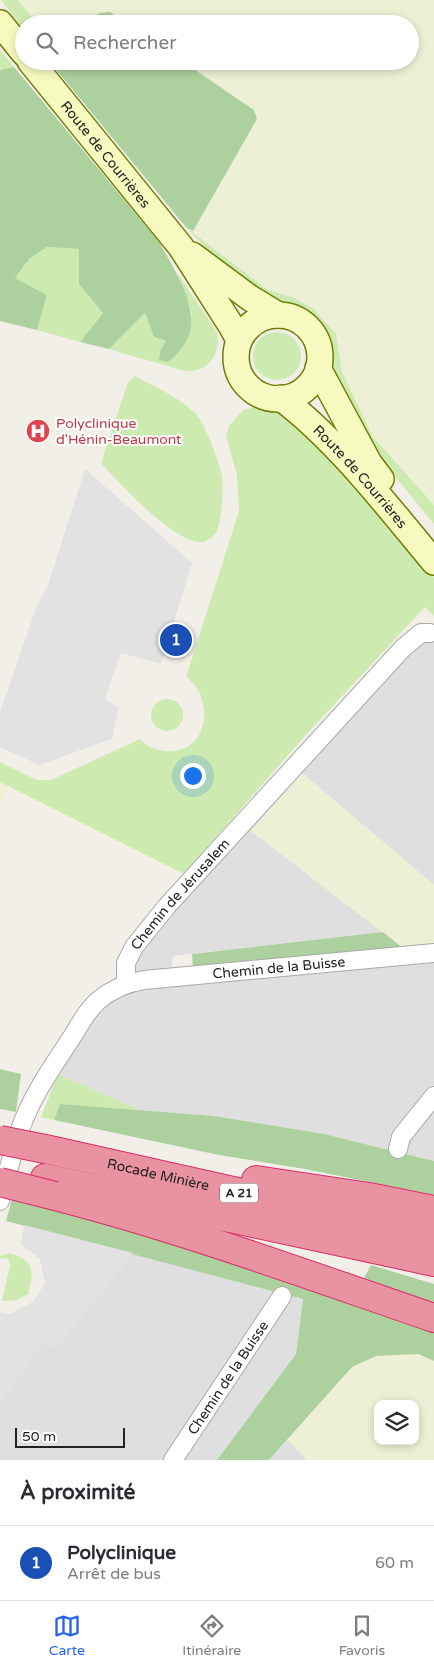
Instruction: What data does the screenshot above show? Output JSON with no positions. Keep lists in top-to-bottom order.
{
  "streets": {
    "highway": ["Rocade Minière", "A 21"],
    "main road": ["Route de Courrières"],
    "street": ["Chemin de Jérusalem", "Chemin de la Buisse"]
  },
  "crossings": [
    ["Chemin de Jérusalem", "Chemin de la Buisse"]
  ],
  "places": {
    "hospital": ["Polyclinique d'Hénin-Beaumont"]
  },
  "scale_bar": "50 m",
  "page": {
    "search": "Rechercher",
    "pins": "1",
    "scale": "50 m",
    "heading": "À proximité",
    "list": [
      {
        "mark": "1",
        "name": "Polyclinique",
        "note": "Arrêt de bus",
        "value": "60 m"
      }
    ],
    "nav": ["Carte", "Itinéraire", "Favoris"]
  }
}
